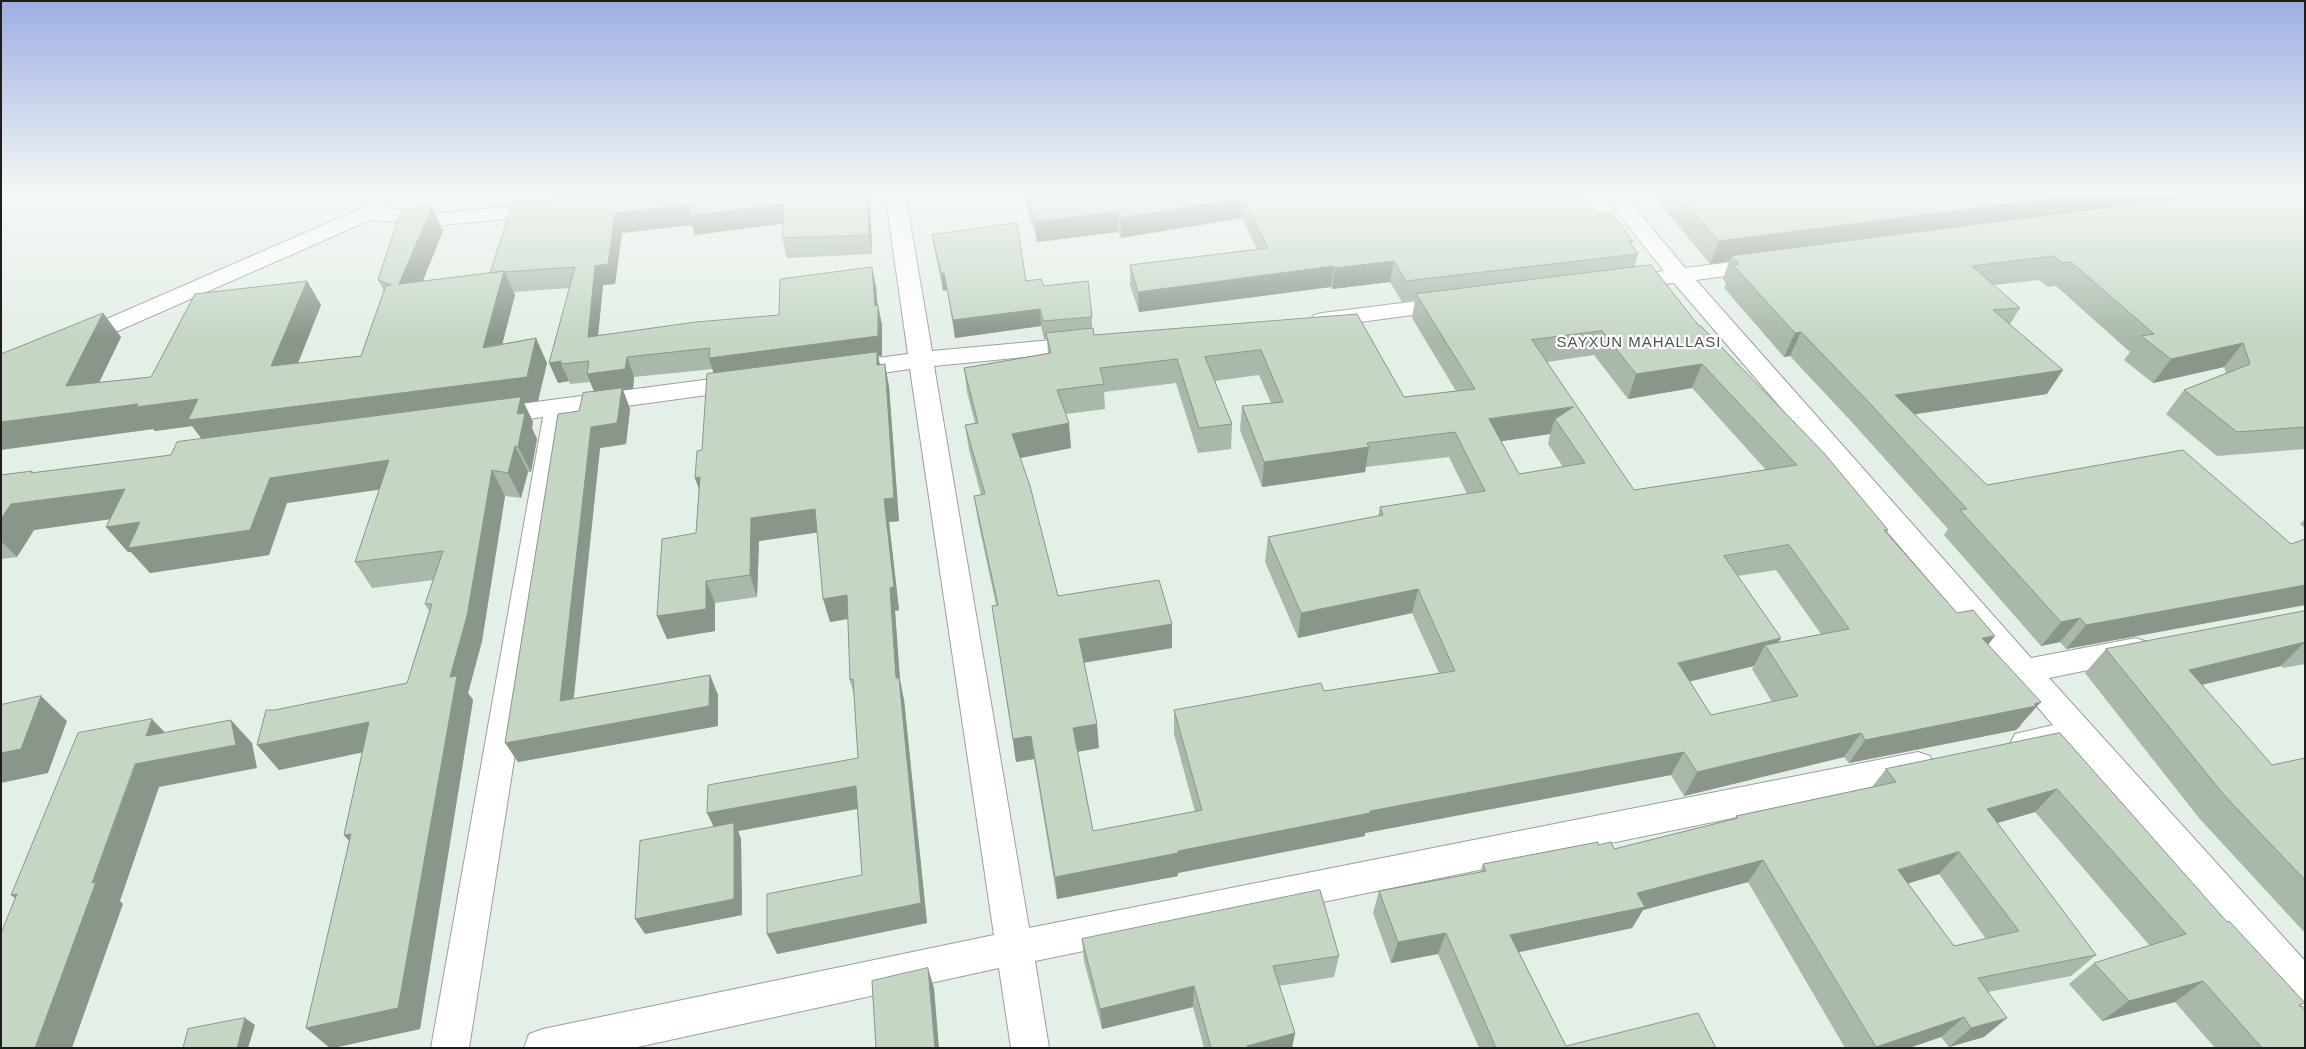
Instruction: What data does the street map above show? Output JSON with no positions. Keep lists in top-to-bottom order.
{
  "districts": ["SAYXUN MAHALLASI"]
}
